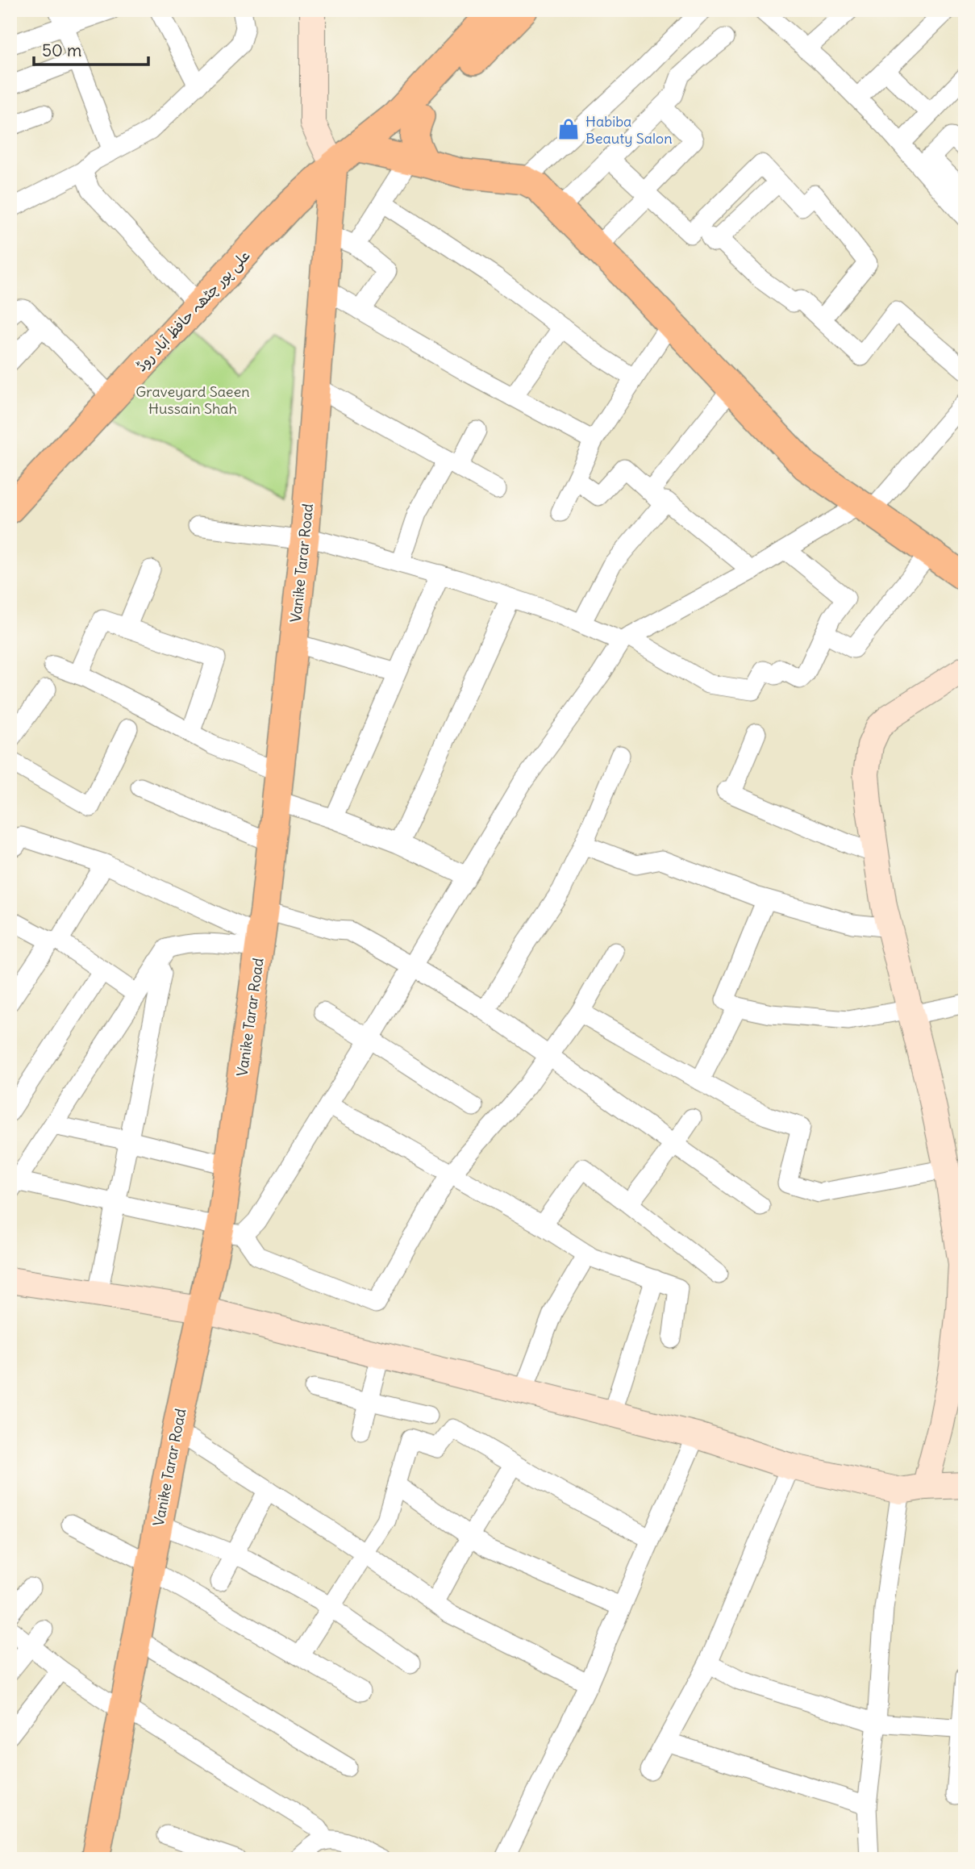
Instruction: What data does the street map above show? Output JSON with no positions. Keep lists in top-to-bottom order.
{
  "streets": {
    "main road": ["علی پور چٹھہ حافظ آباد روڈ", "Vanike Tarar Road"]
  },
  "crossings": [
    ["علی پور چٹھہ حافظ آباد روڈ", "Vanike Tarar Road"]
  ],
  "parks": ["Graveyard Saeen Hussain Shah"],
  "places": {
    "shop": ["Habiba Beauty Salon"]
  },
  "scale_bar": "50 m"
}
